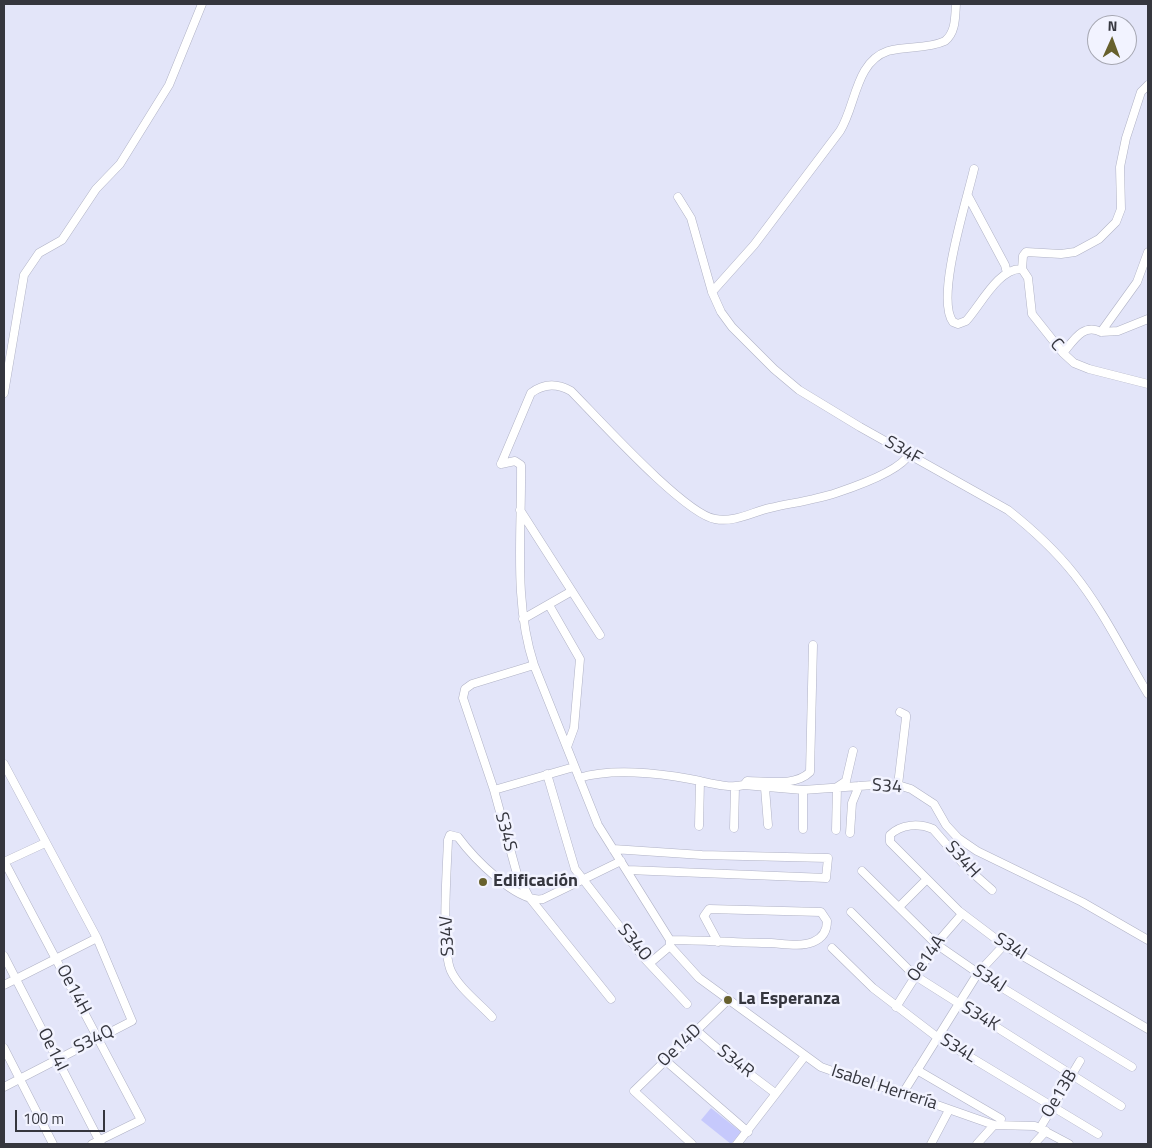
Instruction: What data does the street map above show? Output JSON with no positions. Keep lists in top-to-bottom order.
{
  "streets": {
    "street": [
      "C",
      "S34F",
      "S34",
      "S34S",
      "S34H",
      "S34V",
      "S34O",
      "S34I",
      "Oe14A",
      "S34J",
      "Oe14H",
      "S34K",
      "S34Q",
      "Oe14D",
      "S34L",
      "Oe14I",
      "S34R",
      "Isabel Herrería",
      "Oe13B"
    ]
  },
  "crossings": [
    ["S34F", "Isabel Herrería"],
    ["S34", "Isabel Herrería"],
    ["S34S", "S34V"],
    ["S34S", "Isabel Herrería"],
    ["S34H", "S34I"],
    ["S34I", "Oe14A"],
    ["Oe14A", "S34J"],
    ["Oe14A", "S34K"],
    ["Oe14A", "S34L"],
    ["Oe14H", "S34Q"],
    ["Oe14H", "Oe14I"],
    ["S34K", "Oe13B"],
    ["S34Q", "Oe14I"],
    ["Oe14D", "S34R"],
    ["Oe14D", "Isabel Herrería"],
    ["S34L", "Oe13B"],
    ["Isabel Herrería", "Oe13B"]
  ],
  "places": ["Edificación", "La Esperanza"],
  "scale_bar": "100 m",
  "north": "top"
}
